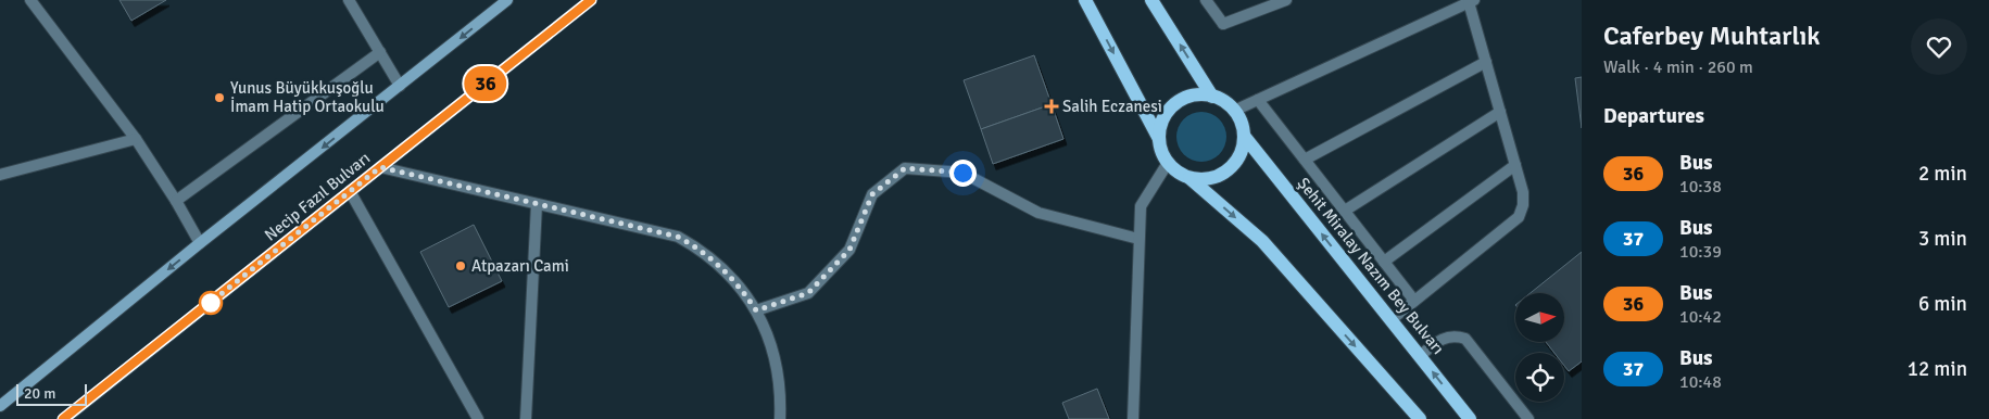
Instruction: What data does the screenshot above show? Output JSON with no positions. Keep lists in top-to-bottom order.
{
  "streets": {
    "main road": ["Şehit Miralay Nazım Bey Bulvarı"],
    "street": ["Necip Fazıl Bulvarı"]
  },
  "places": {
    "other": ["Yunus Büyükkuşoğlu İmam Hatip Ortaokulu", "Atpazarı Cami"],
    "health": ["Salih Eczanesi"]
  },
  "lines": ["bus line 36"],
  "scale_bar": "20 m",
  "north": "right",
  "page": {
    "on_map": "36",
    "heading": [
      ["Caferbey Muhtarlık", "Walk · 4 min · 260 m"],
      "Departures"
    ],
    "list": [
      {
        "mark": "36",
        "name": "Bus",
        "note": "10:38",
        "value": "2 min"
      },
      {
        "mark": "37",
        "name": "Bus",
        "note": "10:39",
        "value": "3 min"
      },
      {
        "mark": "36",
        "name": "Bus",
        "note": "10:42",
        "value": "6 min"
      },
      {
        "mark": "37",
        "name": "Bus",
        "note": "10:48",
        "value": "12 min"
      }
    ],
    "scale": "20 m"
  }
}
